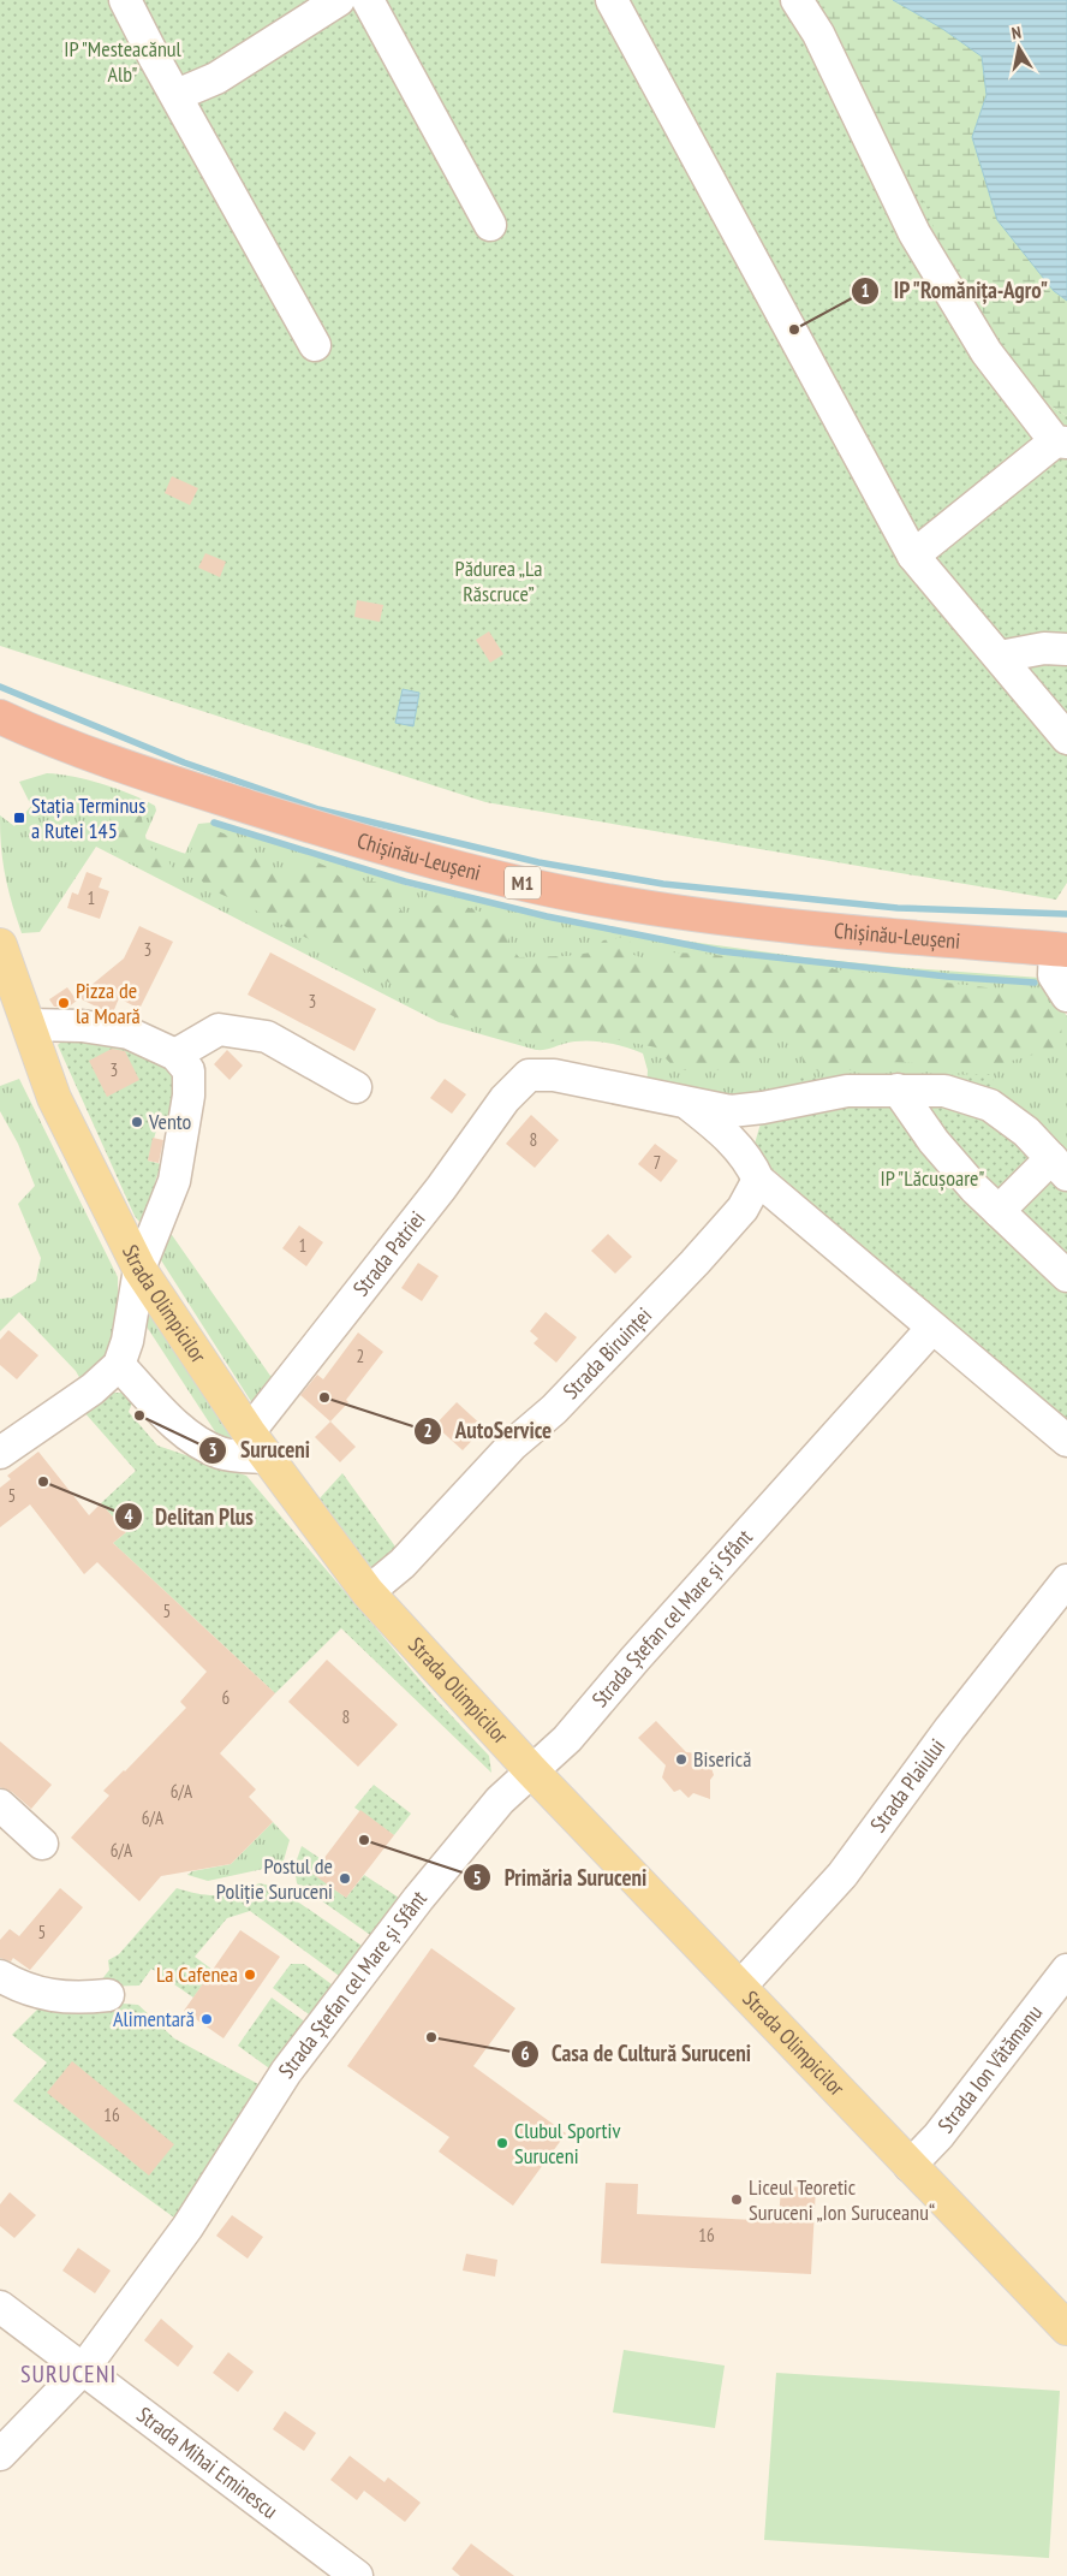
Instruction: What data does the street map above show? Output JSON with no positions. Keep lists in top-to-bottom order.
{
  "streets": {
    "highway": ["Chișinău-Leușeni", "M1"],
    "main road": ["Strada Olimpicilor"],
    "street": [
      "Strada Patriei",
      "Strada Biruinței",
      "Strada Ștefan cel Mare și Sfânt",
      "Strada Plaiului",
      "Strada Ion Vătămanu",
      "Strada Mihai Eminescu"
    ]
  },
  "crossings": [
    ["Strada Patriei", "Strada Olimpicilor"],
    ["Strada Olimpicilor", "Strada Biruinței"],
    ["Strada Olimpicilor", "Strada Ștefan cel Mare și Sfânt"],
    ["Strada Olimpicilor", "Strada Plaiului"],
    ["Strada Olimpicilor", "Strada Ion Vătămanu"],
    ["Strada Ștefan cel Mare și Sfânt", "Strada Mihai Eminescu"]
  ],
  "districts": ["SURUCENI"],
  "parks": ["IP \"Mesteacănul Alb\"", "Pădurea „La Răscruce”", "IP \"Lăcușoare\""],
  "places": {
    "other": [
      "IP \"Romănița-Agro\"",
      "Pizza de la Moară",
      "Vento",
      "AutoService",
      "Suruceni",
      "Delitan Plus",
      "Biserică",
      "Primăria Suruceni",
      "Postul de Poliție Suruceni",
      "La Cafenea",
      "Alimentară",
      "Casa de Cultură Suruceni",
      "Clubul Sportiv Suruceni",
      "Liceul Teoretic Suruceni „Ion Suruceanu“"
    ],
    "transit": ["Stația Terminus a Rutei 145"]
  },
  "house_numbers": [
    "1",
    "3",
    "3",
    "3",
    "8",
    "7",
    "1",
    "2",
    "5",
    "5",
    "6",
    "8",
    "6/A",
    "6/A",
    "6/A",
    "5",
    "16",
    "16"
  ],
  "north": "top"
}
